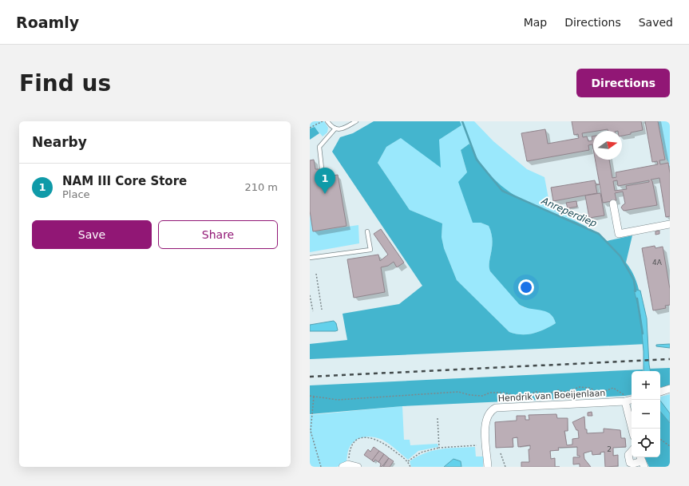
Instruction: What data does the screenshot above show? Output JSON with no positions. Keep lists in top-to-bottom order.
{
  "streets": {
    "street": ["Hendrik van Boeijenlaan"]
  },
  "water": ["Anreperdiep"],
  "house_numbers": ["4A", "2"],
  "north": "right",
  "page": {
    "header": "Roamly",
    "nav": ["Map", "Directions", "Saved"],
    "buttons": [
      "Directions",
      ["Save", "Share"]
    ],
    "title": "Find us",
    "heading": "Nearby",
    "list": [
      {
        "mark": "1",
        "name": "NAM III Core Store",
        "note": "Place",
        "value": "210 m"
      }
    ],
    "pins": "1",
    "map_buttons": ["+", "−"]
  }
}
